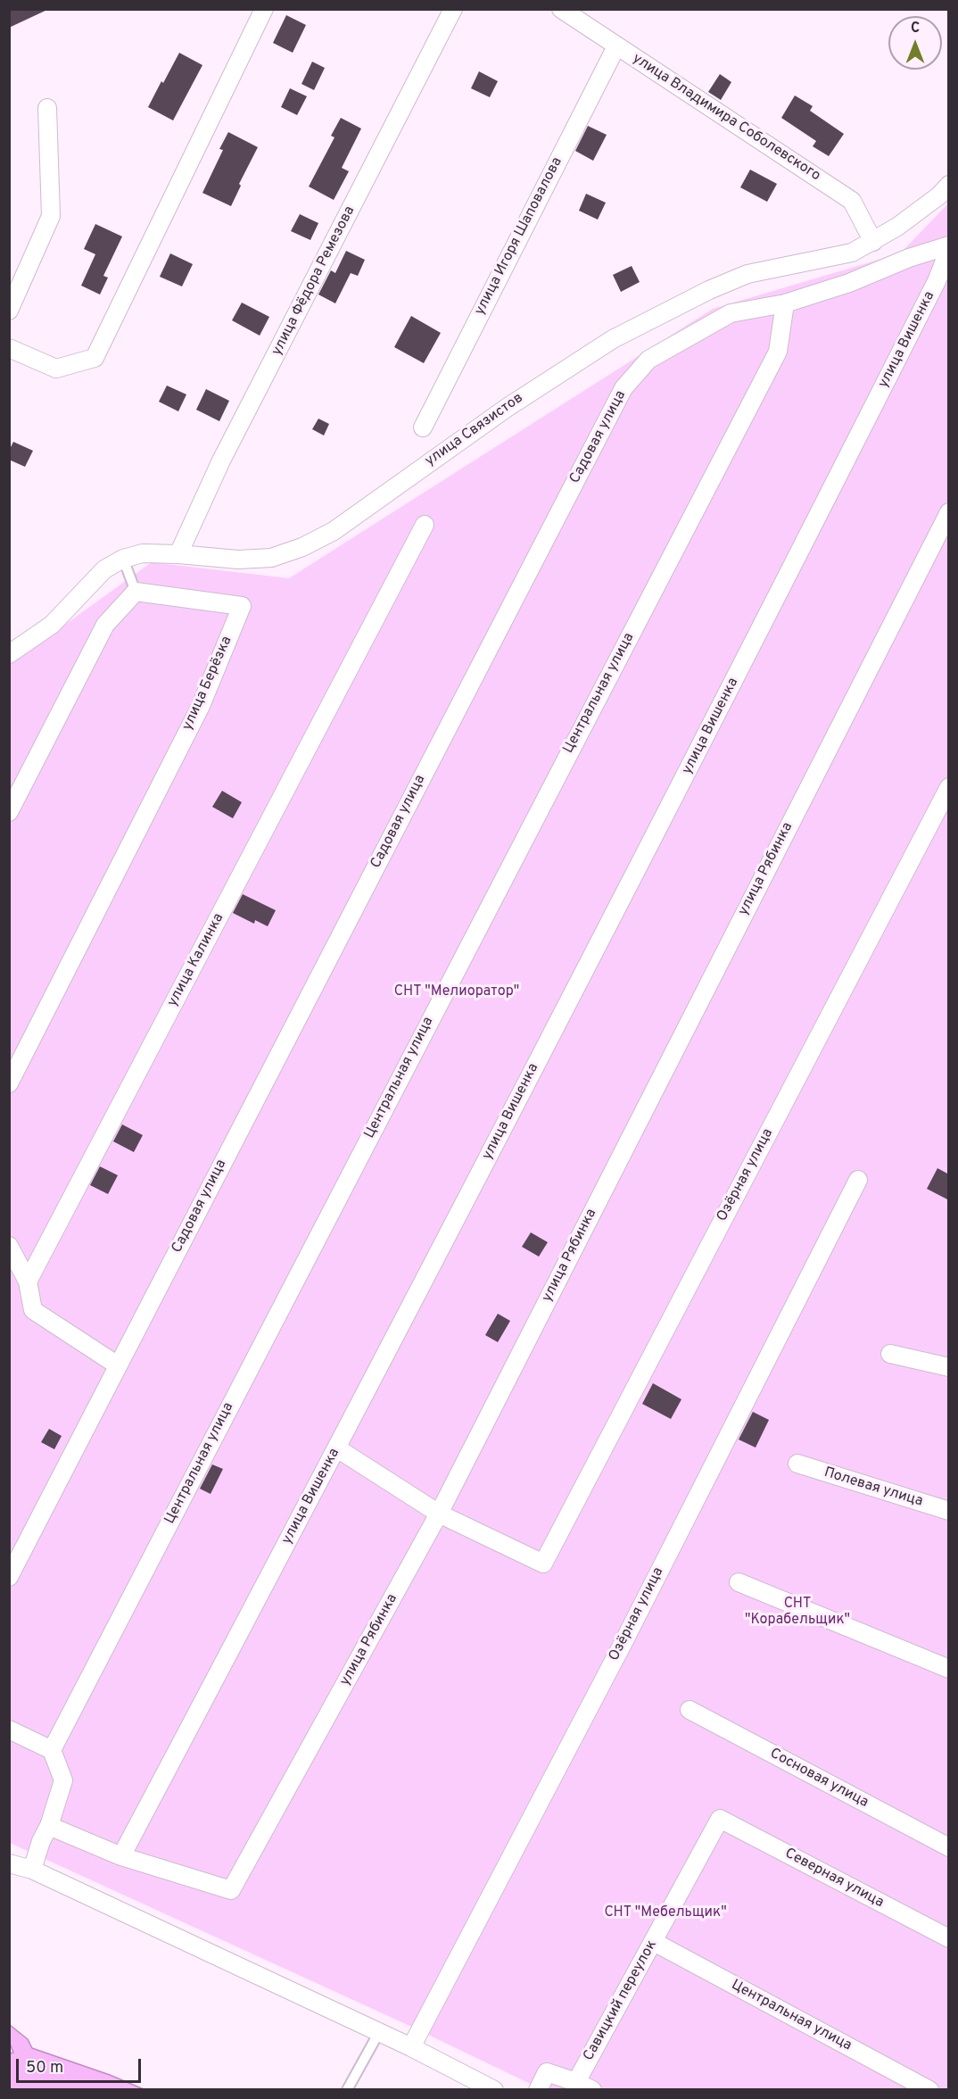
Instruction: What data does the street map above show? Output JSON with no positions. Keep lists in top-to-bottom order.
{
  "streets": {
    "street": [
      "улица Владимира Соболевского",
      "улица Игоря Шаповалова",
      "улица Фёдора Ремезова",
      "улица Вишенка",
      "улица Связистов",
      "Садовая улица",
      "улица Берёзка",
      "Центральная улица",
      "улица Рябинка",
      "улица Калинка",
      "Озёрная улица",
      "Полевая улица",
      "Сосновая улица",
      "Северная улица",
      "Савицкий переулок"
    ]
  },
  "crossings": [
    ["улица Владимира Соболевского", "улица Игоря Шаповалова"],
    ["улица Владимира Соболевского", "улица Связистов"],
    ["улица Фёдора Ремезова", "улица Связистов"],
    ["улица Вишенка", "улица Рябинка"],
    ["Садовая улица", "Центральная улица"],
    ["Центральная улица", "Савицкий переулок"],
    ["улица Рябинка", "Озёрная улица"],
    ["Северная улица", "Савицкий переулок"]
  ],
  "parks": ["СНТ \"Мелиоратор\"", "СНТ \"Корабельщик\"", "СНТ \"Мебельщик\""],
  "scale_bar": "50 m",
  "north": "top"
}
